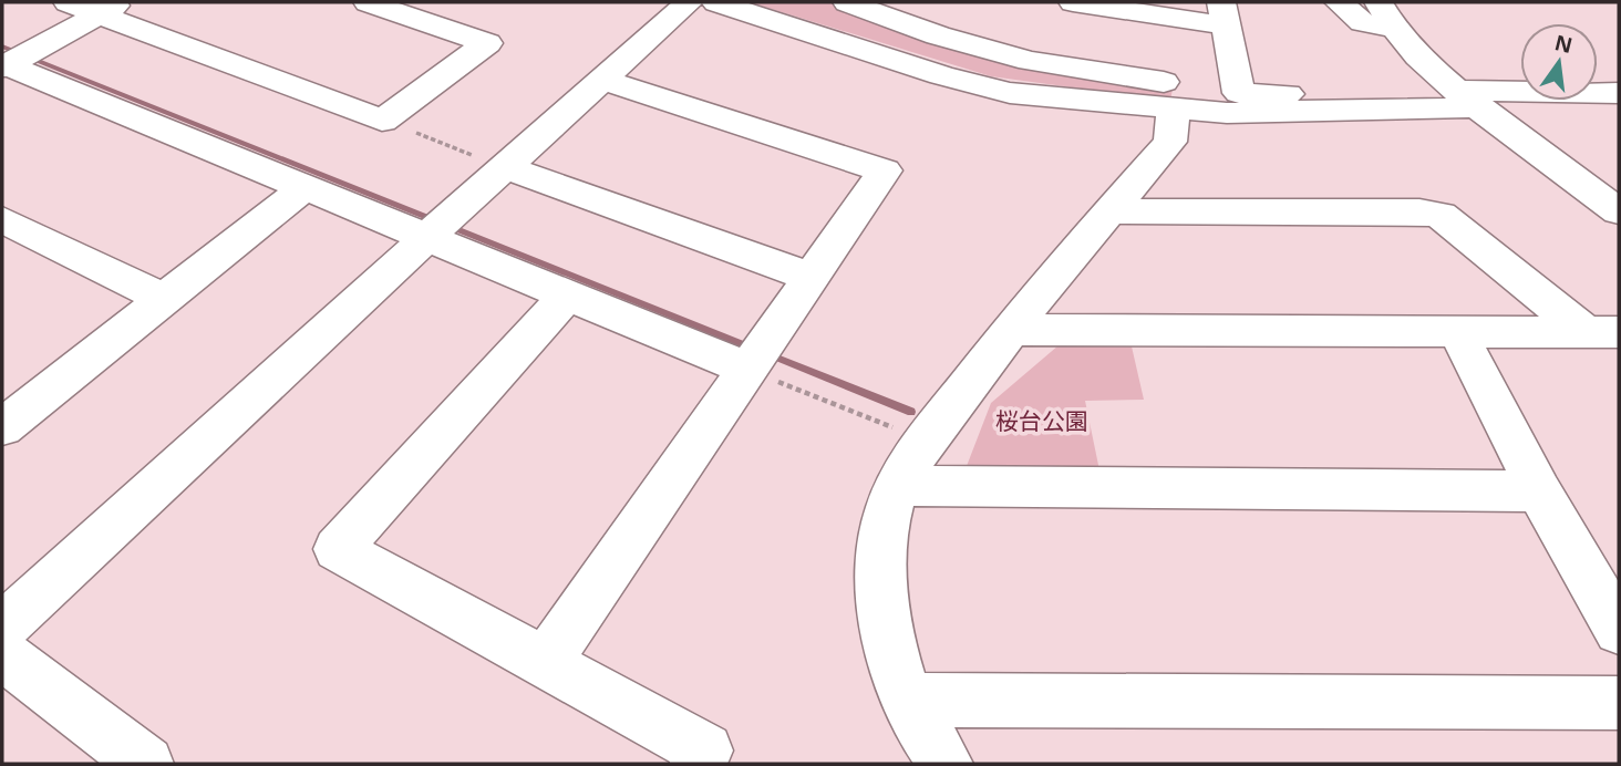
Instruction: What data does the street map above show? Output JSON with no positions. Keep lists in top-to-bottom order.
{
  "parks": ["桜台公園"],
  "north": "top"
}
